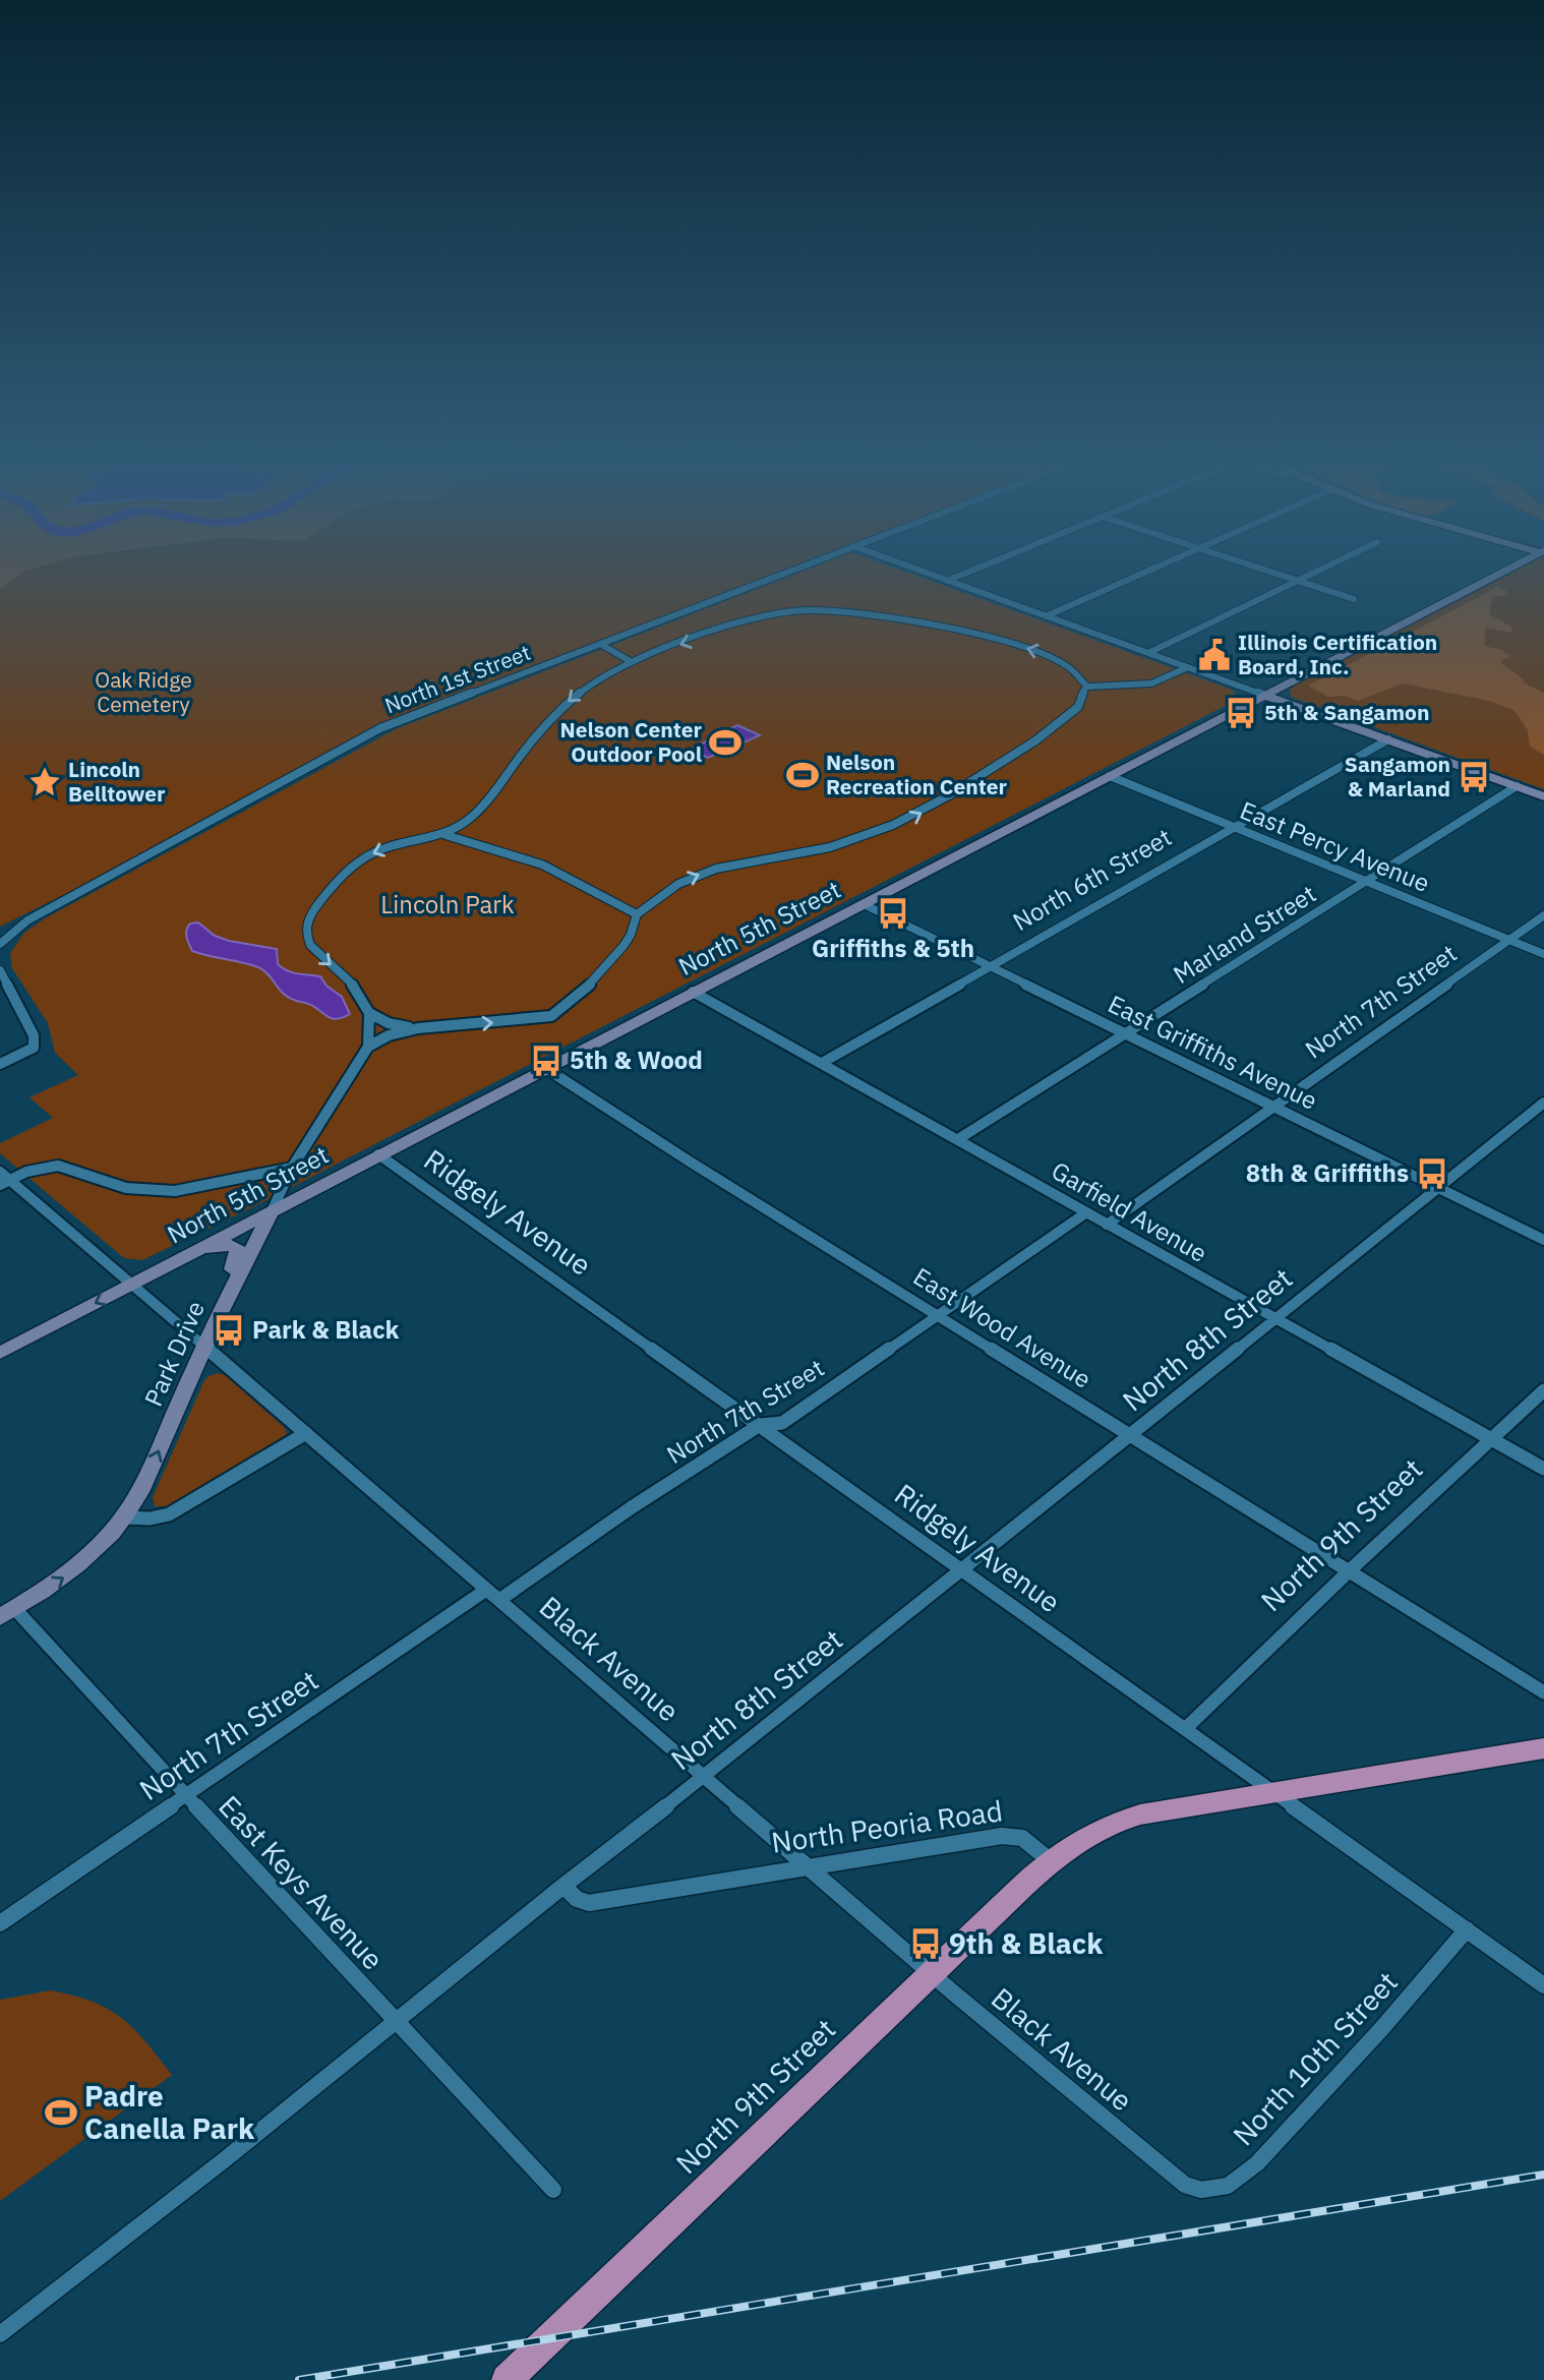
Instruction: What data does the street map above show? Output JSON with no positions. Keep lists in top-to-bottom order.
{
  "streets": {
    "main road": ["North 5th Street", "Park Drive", "North 9th Street"],
    "street": [
      "North 1st Street",
      "East Percy Avenue",
      "North 6th Street",
      "Marland Street",
      "North 7th Street",
      "East Griffiths Avenue",
      "Ridgely Avenue",
      "Garfield Avenue",
      "East Wood Avenue",
      "North 8th Street",
      "Black Avenue",
      "North Peoria Road",
      "East Keys Avenue",
      "North 10th Street"
    ]
  },
  "crossings": [
    ["East Percy Avenue", "North 6th Street"],
    ["East Percy Avenue", "North 5th Street"],
    ["East Percy Avenue", "Marland Street"],
    ["East Percy Avenue", "North 7th Street"],
    ["North 6th Street", "East Griffiths Avenue"],
    ["North 6th Street", "Garfield Avenue"],
    ["North 5th Street", "East Griffiths Avenue"],
    ["North 5th Street", "Ridgely Avenue"],
    ["North 5th Street", "Garfield Avenue"],
    ["North 5th Street", "East Wood Avenue"],
    ["North 5th Street", "Park Drive"],
    ["North 5th Street", "Black Avenue"],
    ["Marland Street", "East Griffiths Avenue"],
    ["Marland Street", "Garfield Avenue"],
    ["North 7th Street", "East Griffiths Avenue"],
    ["North 7th Street", "Ridgely Avenue"],
    ["North 7th Street", "Garfield Avenue"],
    ["North 7th Street", "East Wood Avenue"],
    ["North 7th Street", "Black Avenue"],
    ["North 7th Street", "East Keys Avenue"],
    ["East Griffiths Avenue", "North 8th Street"],
    ["Ridgely Avenue", "North 8th Street"],
    ["Ridgely Avenue", "North 9th Street"],
    ["Ridgely Avenue", "North 10th Street"],
    ["Garfield Avenue", "North 8th Street"],
    ["Garfield Avenue", "North 9th Street"],
    ["East Wood Avenue", "North 8th Street"],
    ["East Wood Avenue", "North 9th Street"],
    ["North 8th Street", "Black Avenue"],
    ["North 8th Street", "North Peoria Road"],
    ["North 8th Street", "East Keys Avenue"],
    ["Park Drive", "Black Avenue"],
    ["North 9th Street", "Black Avenue"],
    ["North 9th Street", "North Peoria Road"],
    ["Black Avenue", "North Peoria Road"],
    ["Black Avenue", "North 10th Street"]
  ],
  "one_way": ["Park Drive"],
  "parks": ["Oak Ridge Cemetery", "Lincoln Park"],
  "places": {
    "public building": ["Illinois Certification Board, Inc."],
    "bus stop": [
      "5th & Sangamon",
      "Sangamon & Marland",
      "Griffiths & 5th",
      "5th & Wood",
      "8th & Griffiths",
      "Park & Black",
      "9th & Black"
    ],
    "sports": ["Nelson Center Outdoor Pool", "Nelson Recreation Center", "Padre Canella Park"],
    "place": ["Lincoln Belltower"]
  }
}
